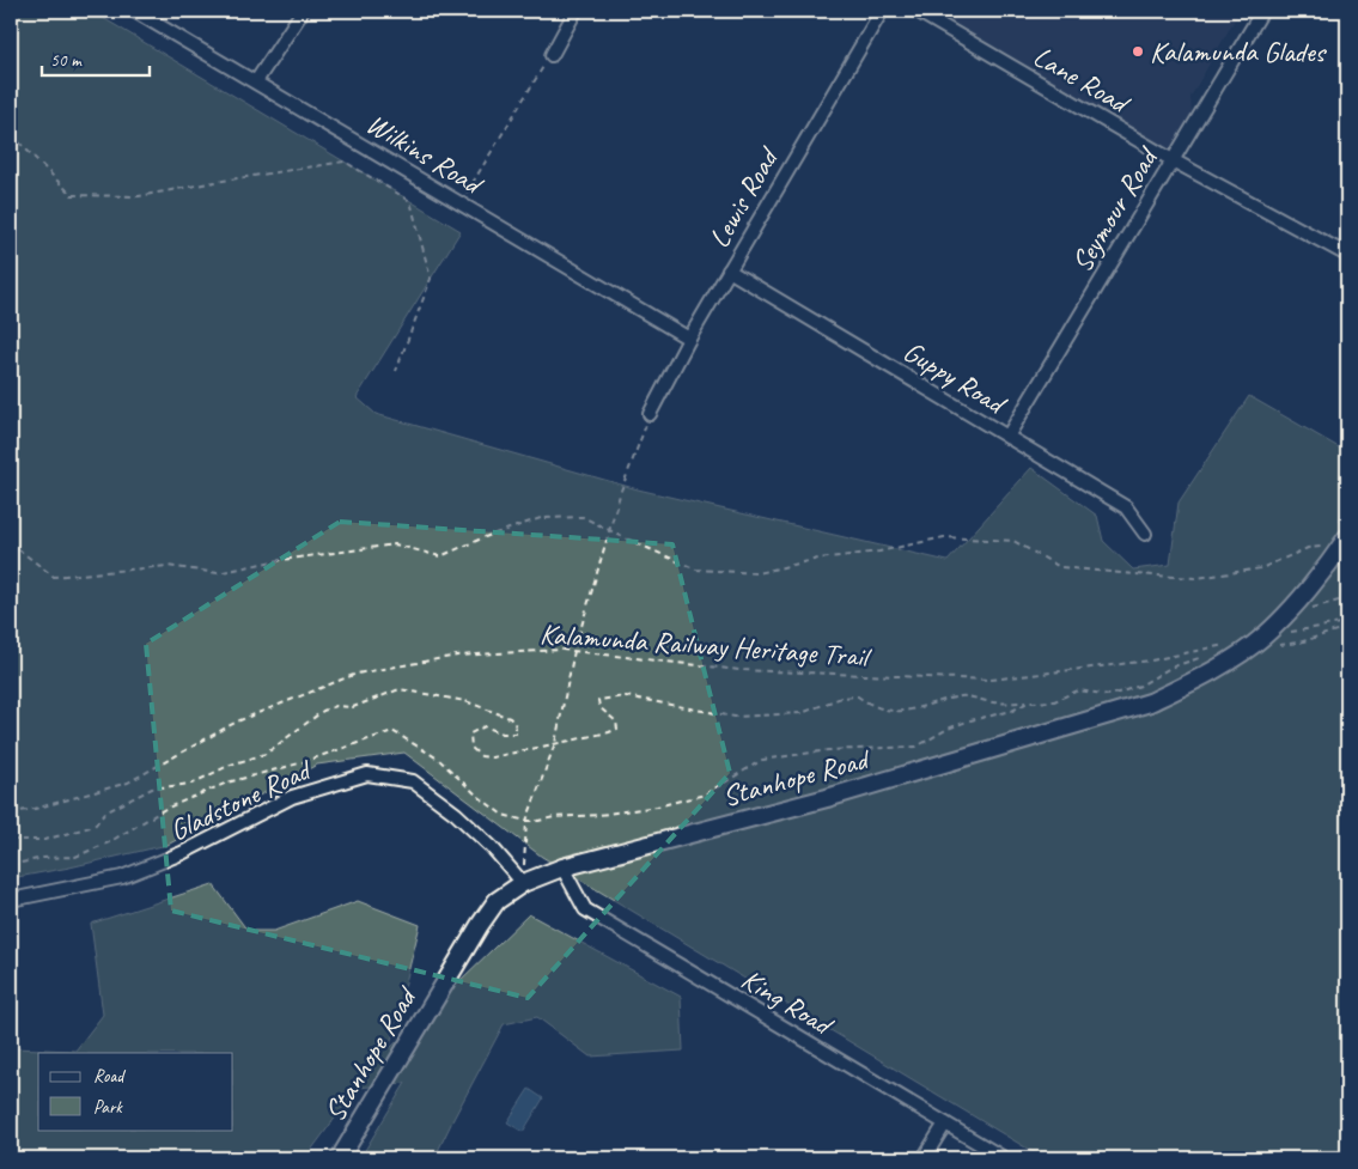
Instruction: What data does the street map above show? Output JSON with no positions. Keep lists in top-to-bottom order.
{
  "streets": {
    "street": [
      "Lane Road",
      "Wilkins Road",
      "Lewis Road",
      "Seymour Road",
      "Guppy Road",
      "Stanhope Road",
      "Gladstone Road",
      "King Road"
    ],
    "path": ["Kalamunda Railway Heritage Trail"]
  },
  "crossings": [
    ["Lane Road", "Seymour Road"],
    ["Wilkins Road", "Lewis Road"],
    ["Lewis Road", "Guppy Road"],
    ["Seymour Road", "Guppy Road"],
    ["Stanhope Road", "Gladstone Road"],
    ["Stanhope Road", "King Road"]
  ],
  "places": ["Kalamunda Glades"],
  "legend": ["Road", "Park"],
  "scale_bar": "50 m"
}
